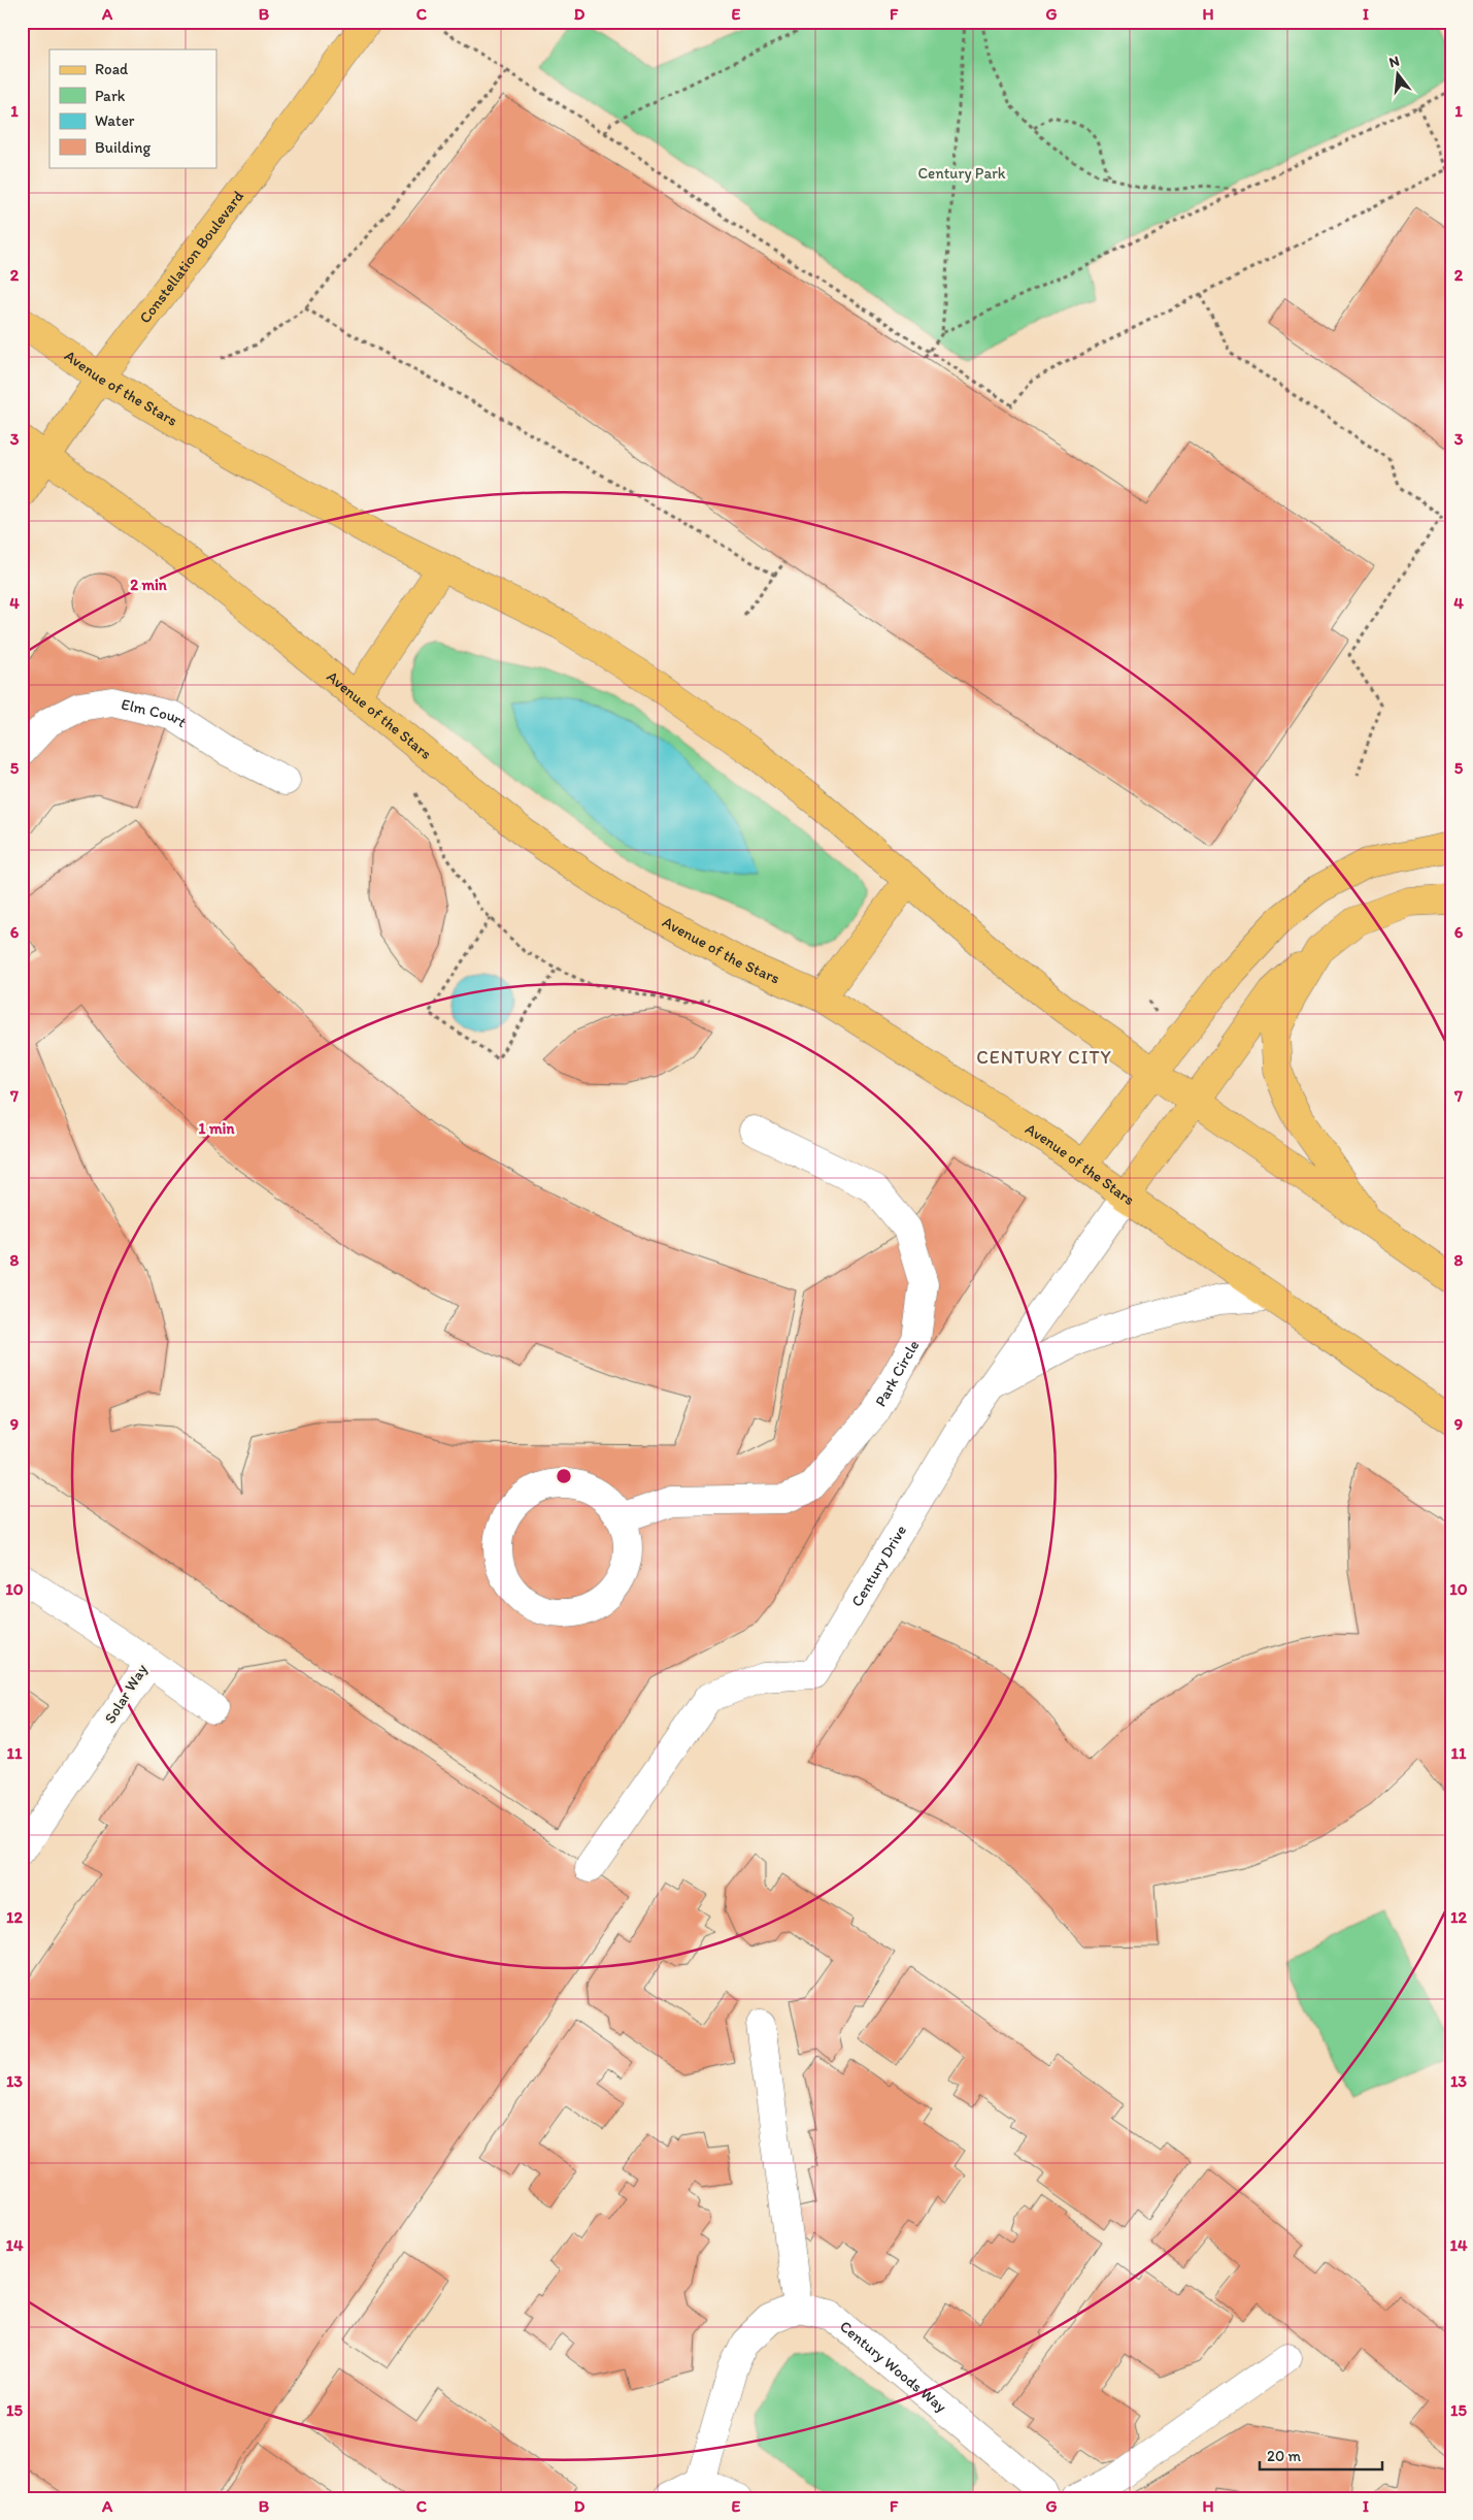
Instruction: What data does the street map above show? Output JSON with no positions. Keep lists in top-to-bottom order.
{
  "streets": {
    "main road": ["Constellation Boulevard", "Avenue of the Stars"],
    "street": [
      "Elm Court",
      "Park Circle",
      "Century Drive",
      "Solar Way",
      "Century Woods Way"
    ]
  },
  "crossings": [
    ["Constellation Boulevard", "Avenue of the Stars"],
    ["Avenue of the Stars", "Century Drive"]
  ],
  "districts": ["CENTURY CITY"],
  "parks": ["Century Park"],
  "legend": [
    "Road",
    "Park",
    "Water",
    "Building"
  ],
  "scale_bar": "20 m",
  "north": "top",
  "grid": {
    "columns": [
      "A",
      "B",
      "C",
      "D",
      "E",
      "F",
      "G",
      "H",
      "I"
    ],
    "rows": [
      "1",
      "2",
      "3",
      "4",
      "5",
      "6",
      "7",
      "8",
      "9",
      "10",
      "11",
      "12",
      "13",
      "14",
      "15"
    ]
  },
  "rings": ["2 min", "1 min"]
}
